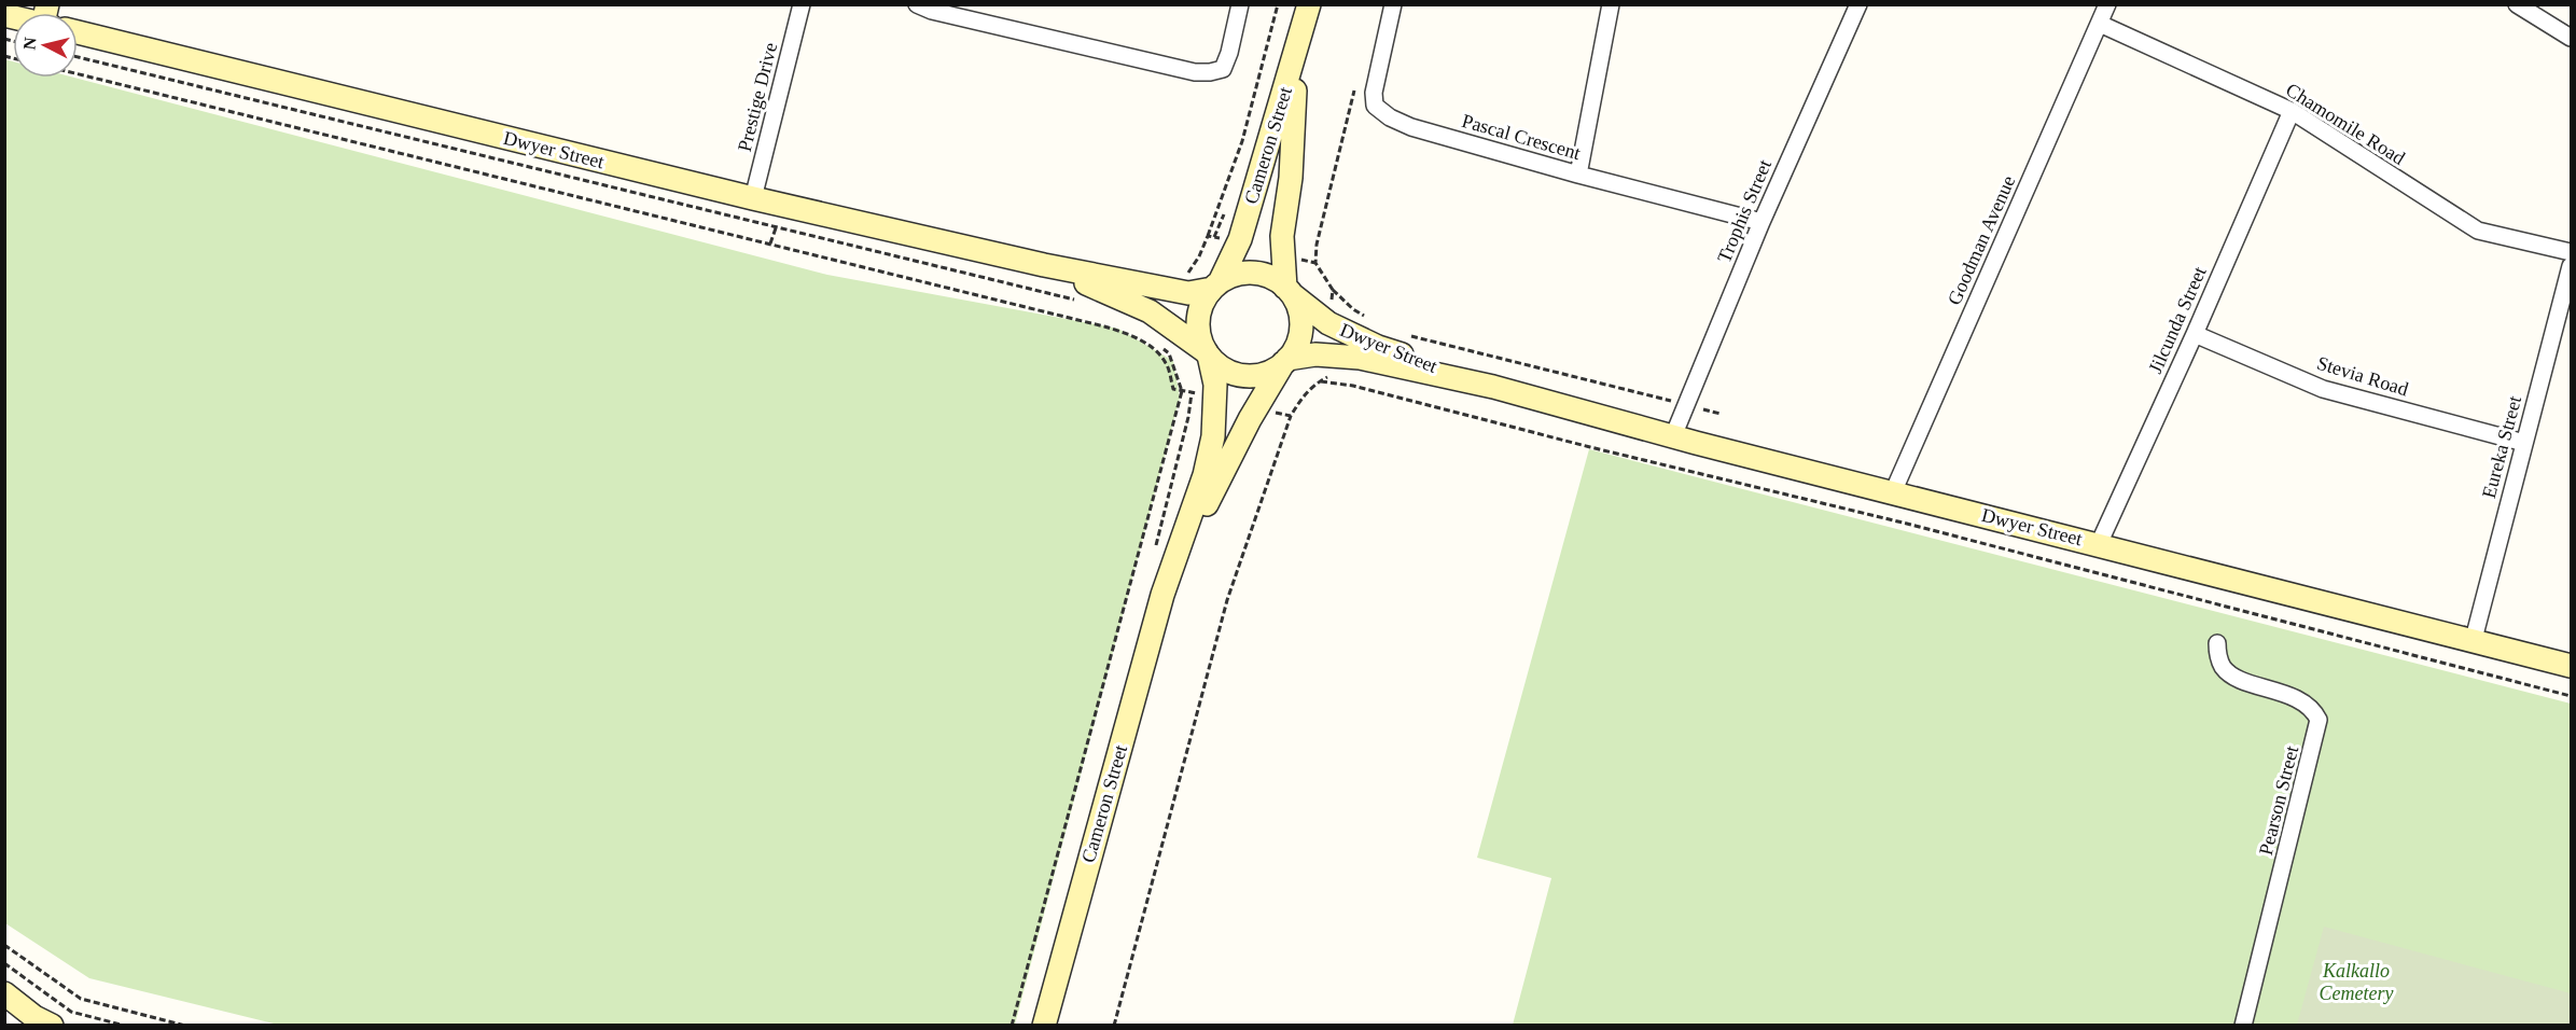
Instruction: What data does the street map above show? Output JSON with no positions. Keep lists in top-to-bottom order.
{
  "streets": {
    "street": [
      "Prestige Drive",
      "Chamomile Road",
      "Pascal Crescent",
      "Cameron Street",
      "Dwyer Street",
      "Trophis Street",
      "Goodman Avenue",
      "Jilcunda Street",
      "Stevia Road",
      "Eureka Street",
      "Pearson Street"
    ]
  },
  "crossings": [
    ["Prestige Drive", "Dwyer Street"],
    ["Chamomile Road", "Goodman Avenue"],
    ["Chamomile Road", "Jilcunda Street"],
    ["Pascal Crescent", "Trophis Street"],
    ["Cameron Street", "Dwyer Street"],
    ["Dwyer Street", "Trophis Street"],
    ["Dwyer Street", "Goodman Avenue"],
    ["Dwyer Street", "Jilcunda Street"],
    ["Dwyer Street", "Eureka Street"],
    ["Jilcunda Street", "Stevia Road"],
    ["Stevia Road", "Eureka Street"]
  ],
  "parks": ["Kalkallo Cemetery"],
  "north": "left"
}
